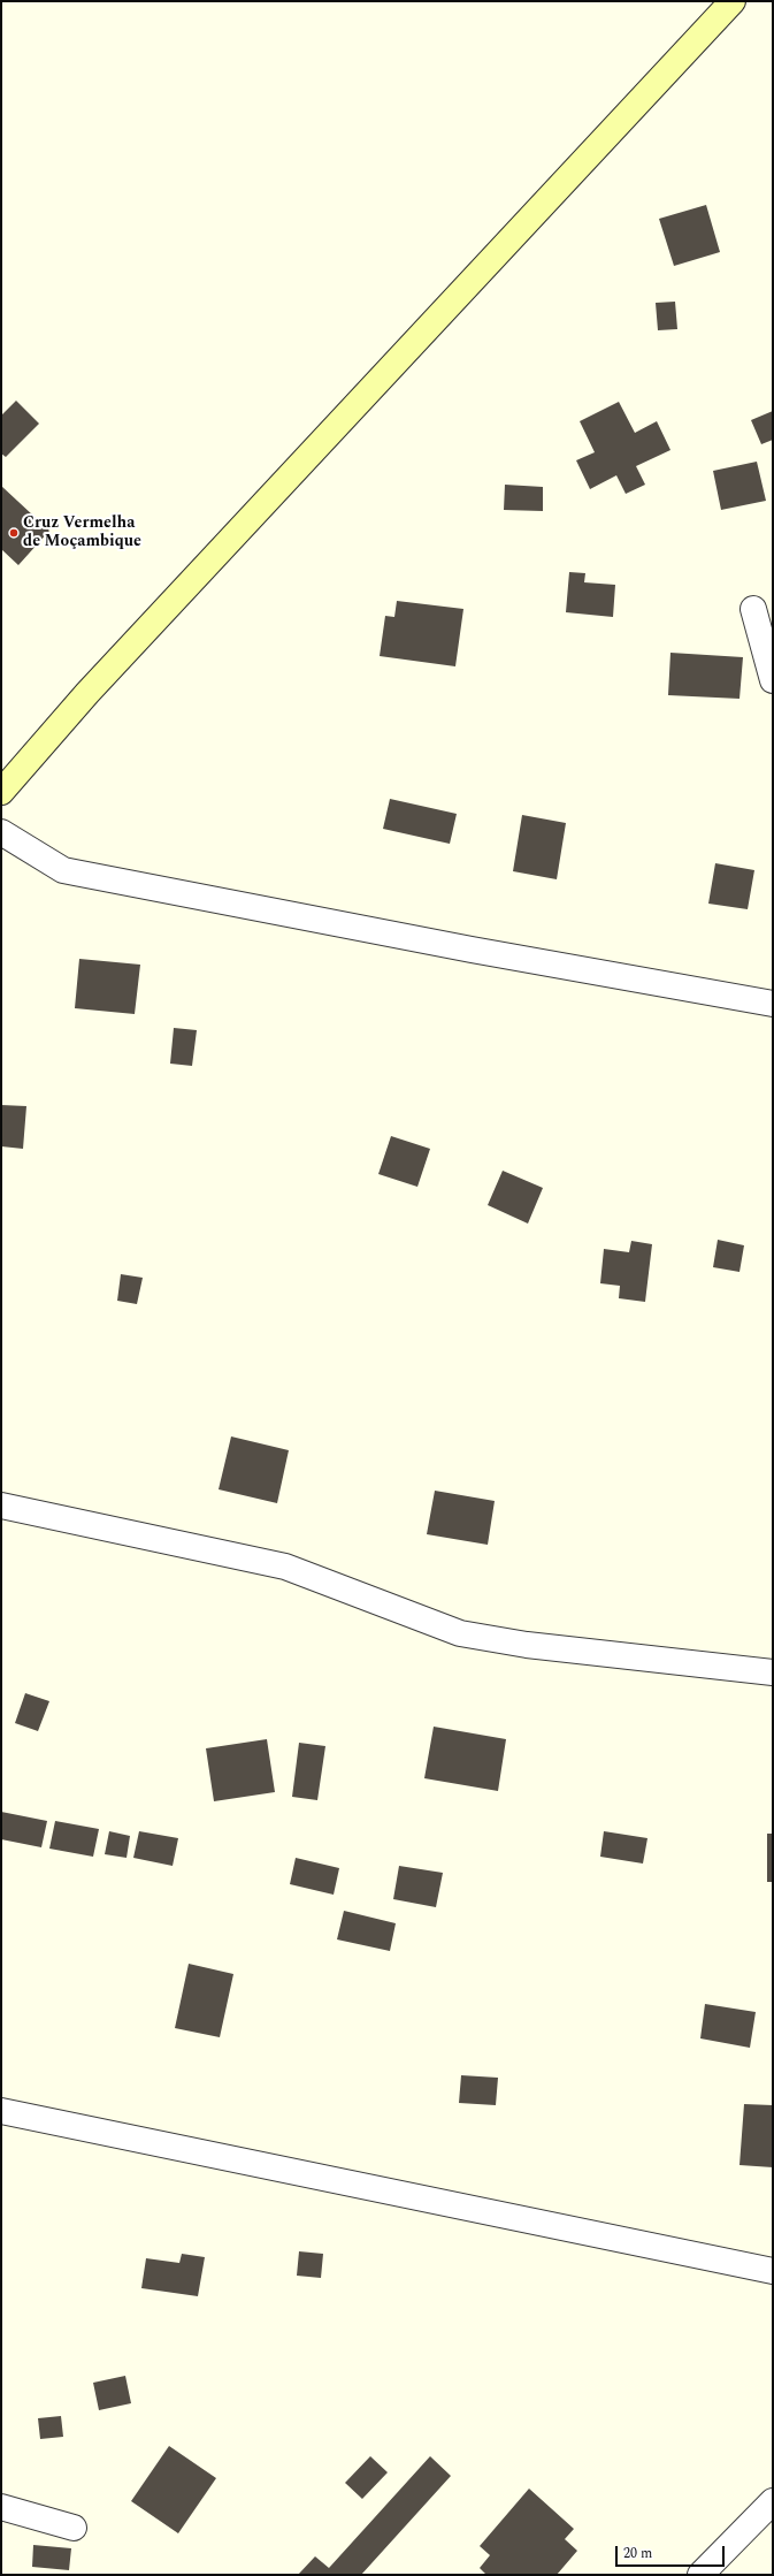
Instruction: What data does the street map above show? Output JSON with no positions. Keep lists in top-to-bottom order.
{
  "places": ["Cruz Vermelha de Moçambique"],
  "scale_bar": "20 m"
}
